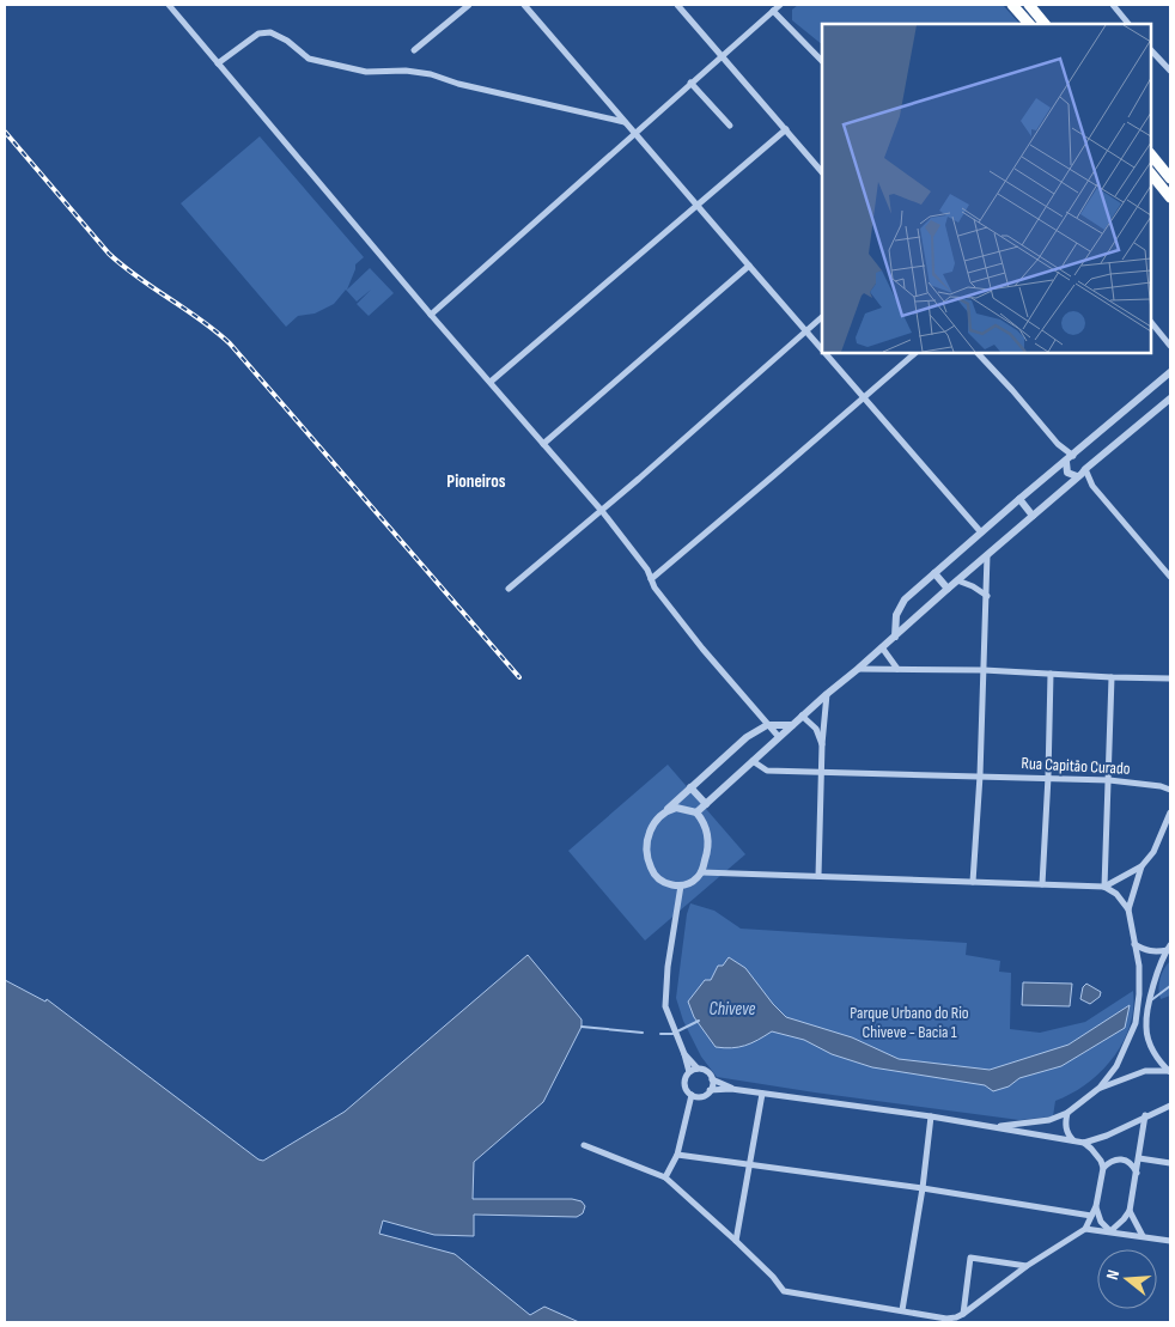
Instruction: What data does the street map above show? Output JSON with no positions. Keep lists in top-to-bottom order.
{
  "streets": {
    "street": ["Rua Capitão Curado"]
  },
  "districts": ["Pioneiros"],
  "water": ["Chiveve"],
  "parks": ["Parque Urbano do Rio Chiveve - Bacia 1"],
  "north": "left"
}
